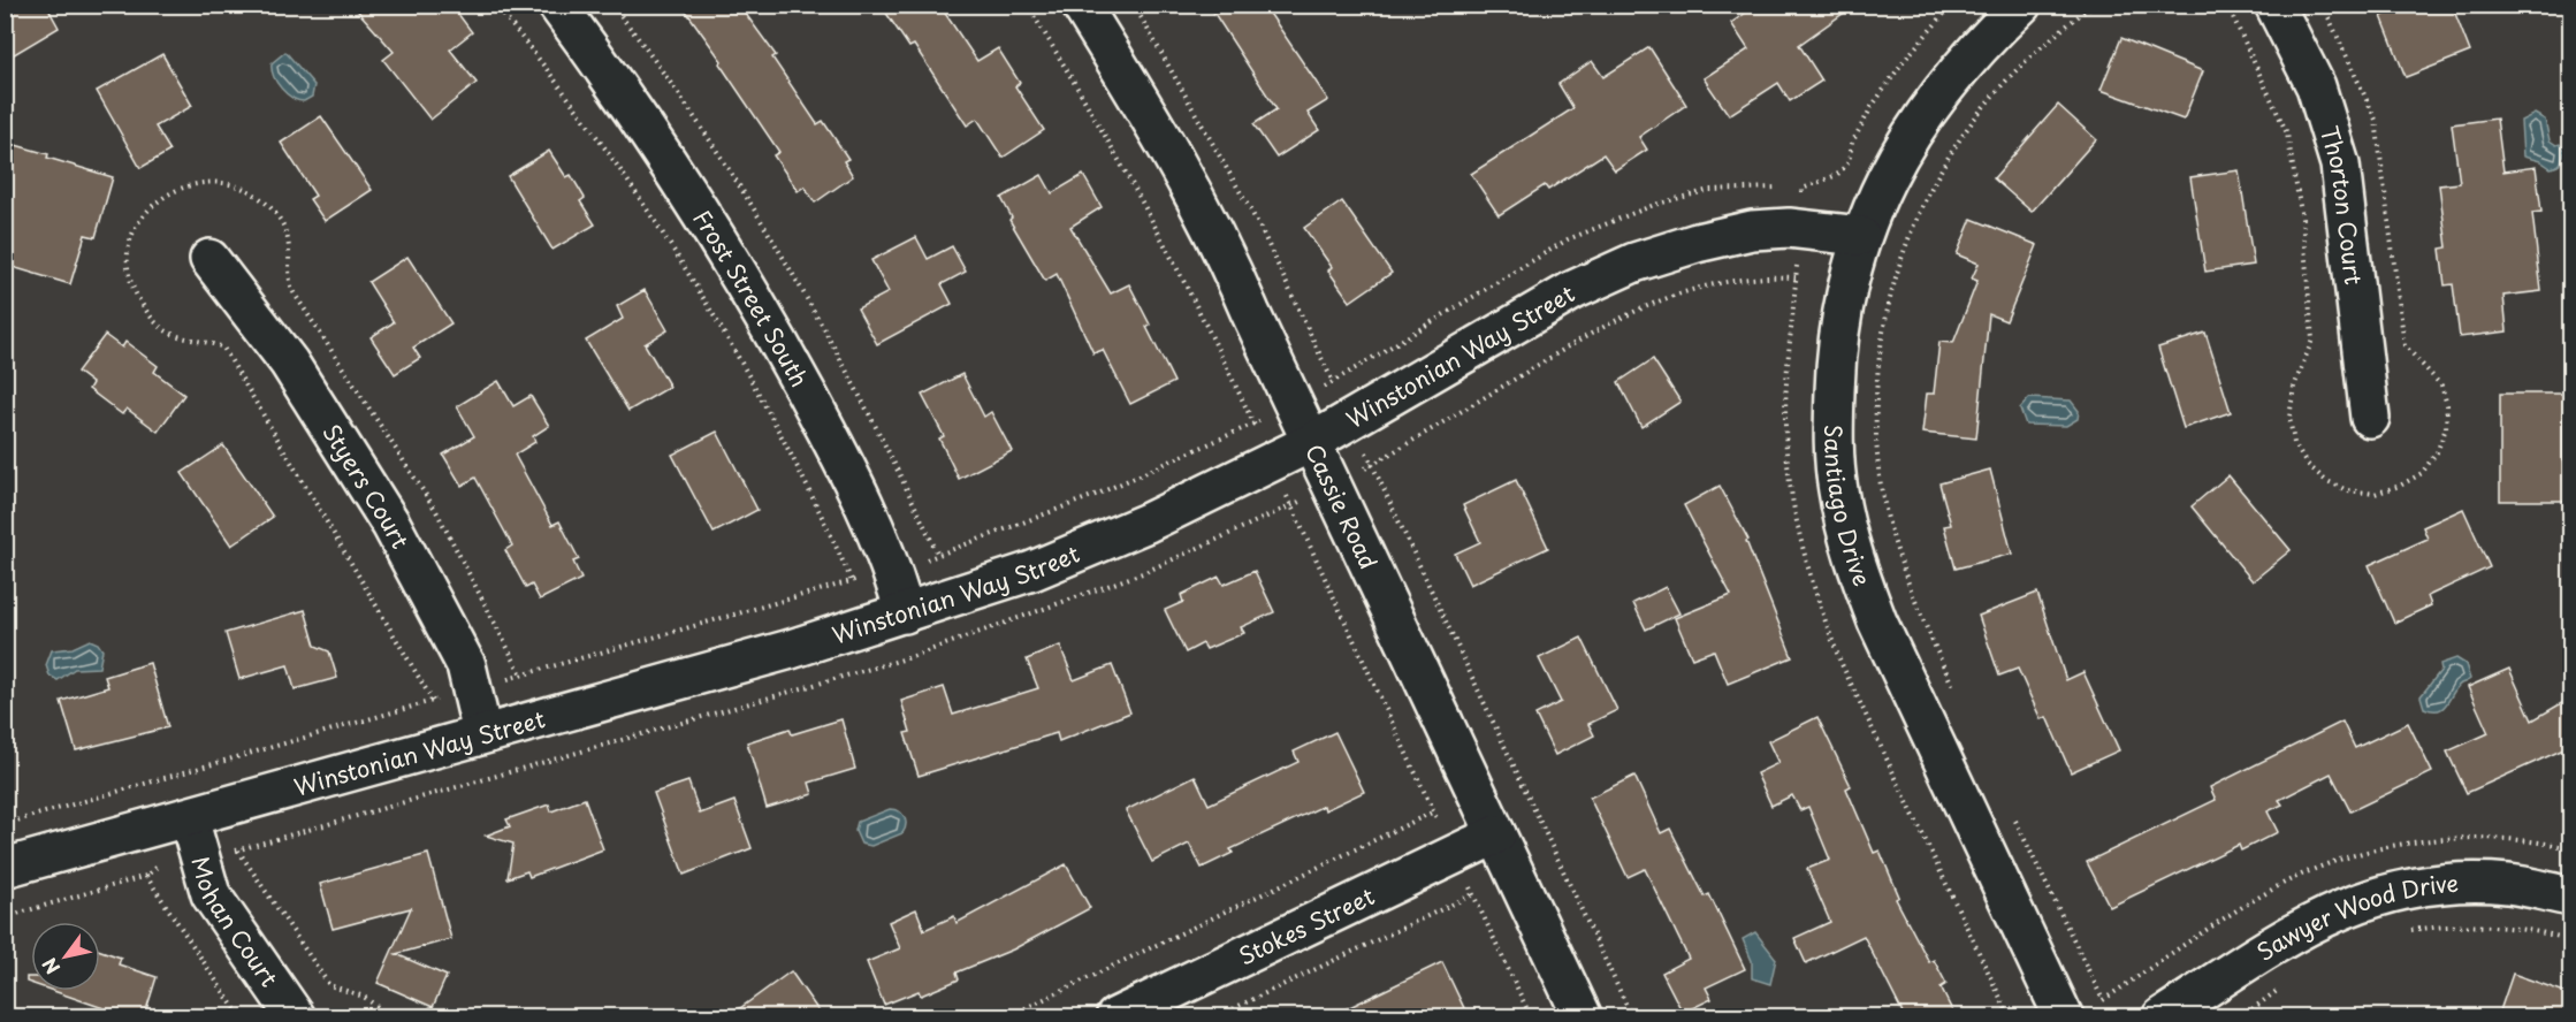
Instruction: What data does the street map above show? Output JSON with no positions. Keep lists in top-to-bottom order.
{
  "streets": {
    "street": [
      "Thorton Court",
      "Frost Street South",
      "Winstonian Way Street",
      "Styers Court",
      "Cassie Road",
      "Santiago Drive",
      "Mohan Court",
      "Sawyer Wood Drive",
      "Stokes Street"
    ]
  },
  "crossings": [
    ["Frost Street South", "Winstonian Way Street"],
    ["Winstonian Way Street", "Styers Court"],
    ["Winstonian Way Street", "Cassie Road"],
    ["Winstonian Way Street", "Santiago Drive"],
    ["Winstonian Way Street", "Mohan Court"],
    ["Cassie Road", "Stokes Street"]
  ],
  "north": "bottom left"
}
